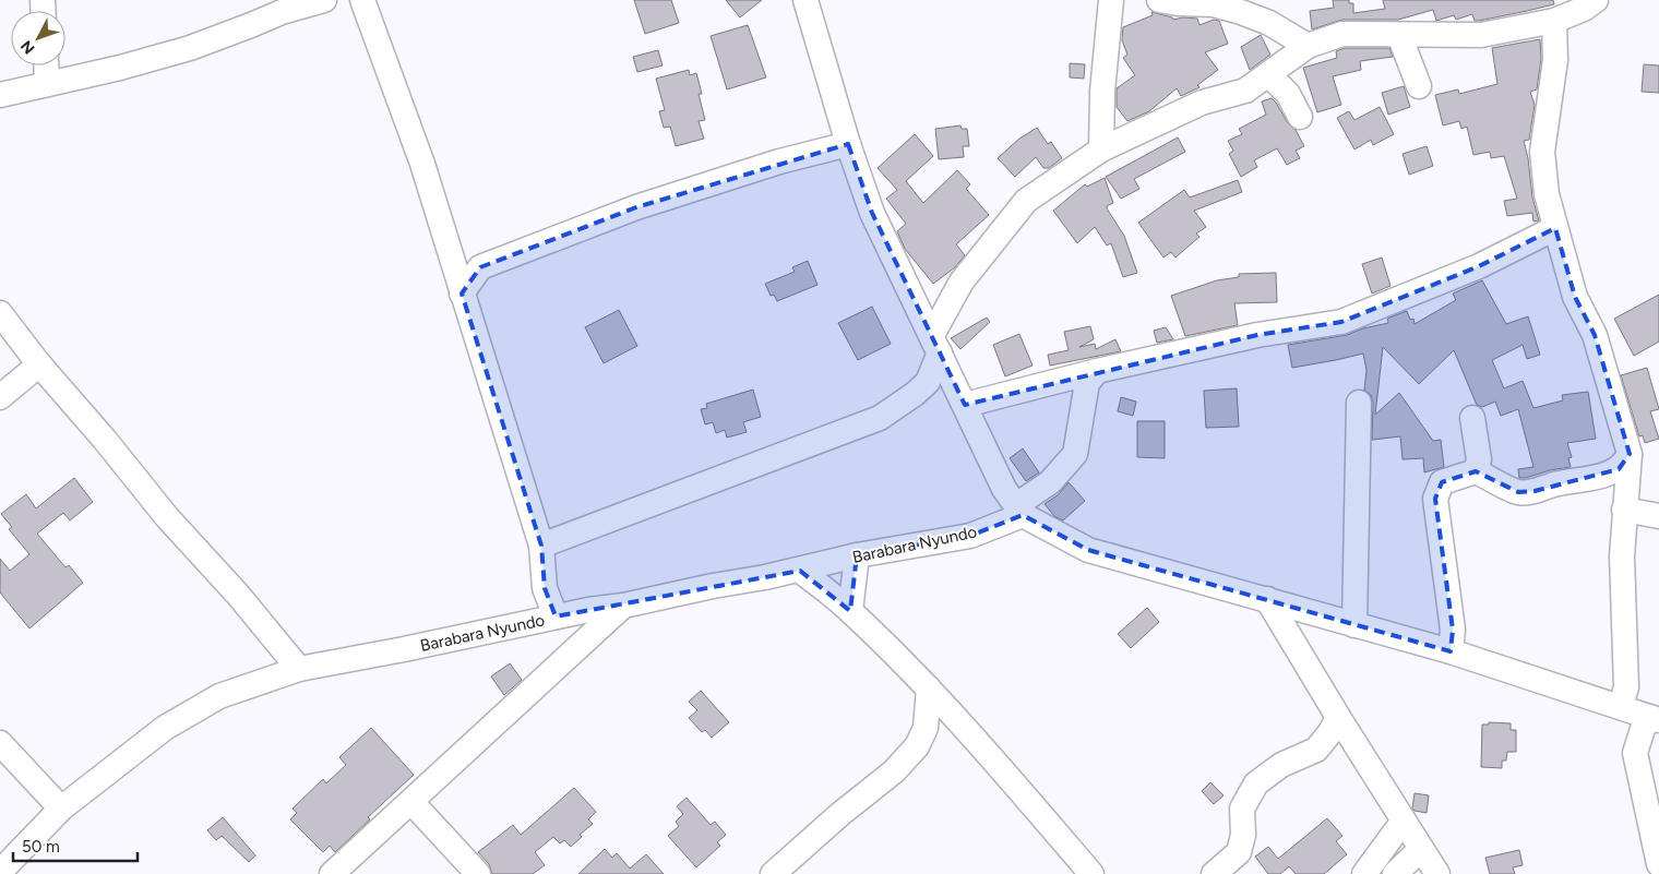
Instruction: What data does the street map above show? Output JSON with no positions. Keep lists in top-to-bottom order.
{
  "streets": {
    "street": ["Barabara Nyundo"]
  },
  "scale_bar": "50 m",
  "north": "bottom left"
}
